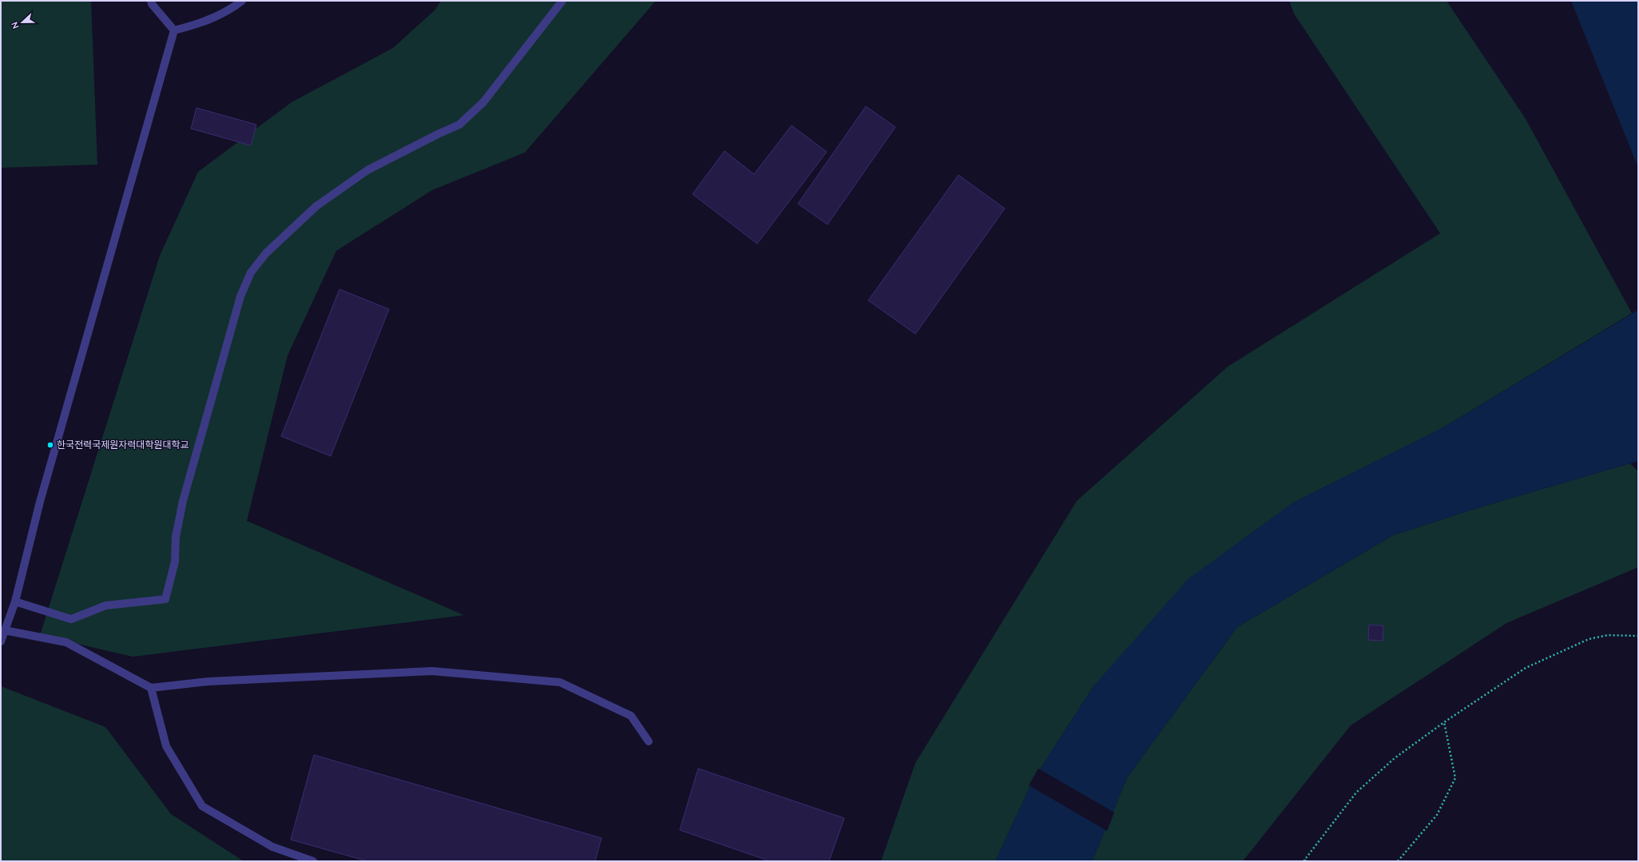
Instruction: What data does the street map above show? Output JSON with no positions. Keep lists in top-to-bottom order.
{
  "places": ["한국전력국제원자력대학원대학교"],
  "north": "left"
}
